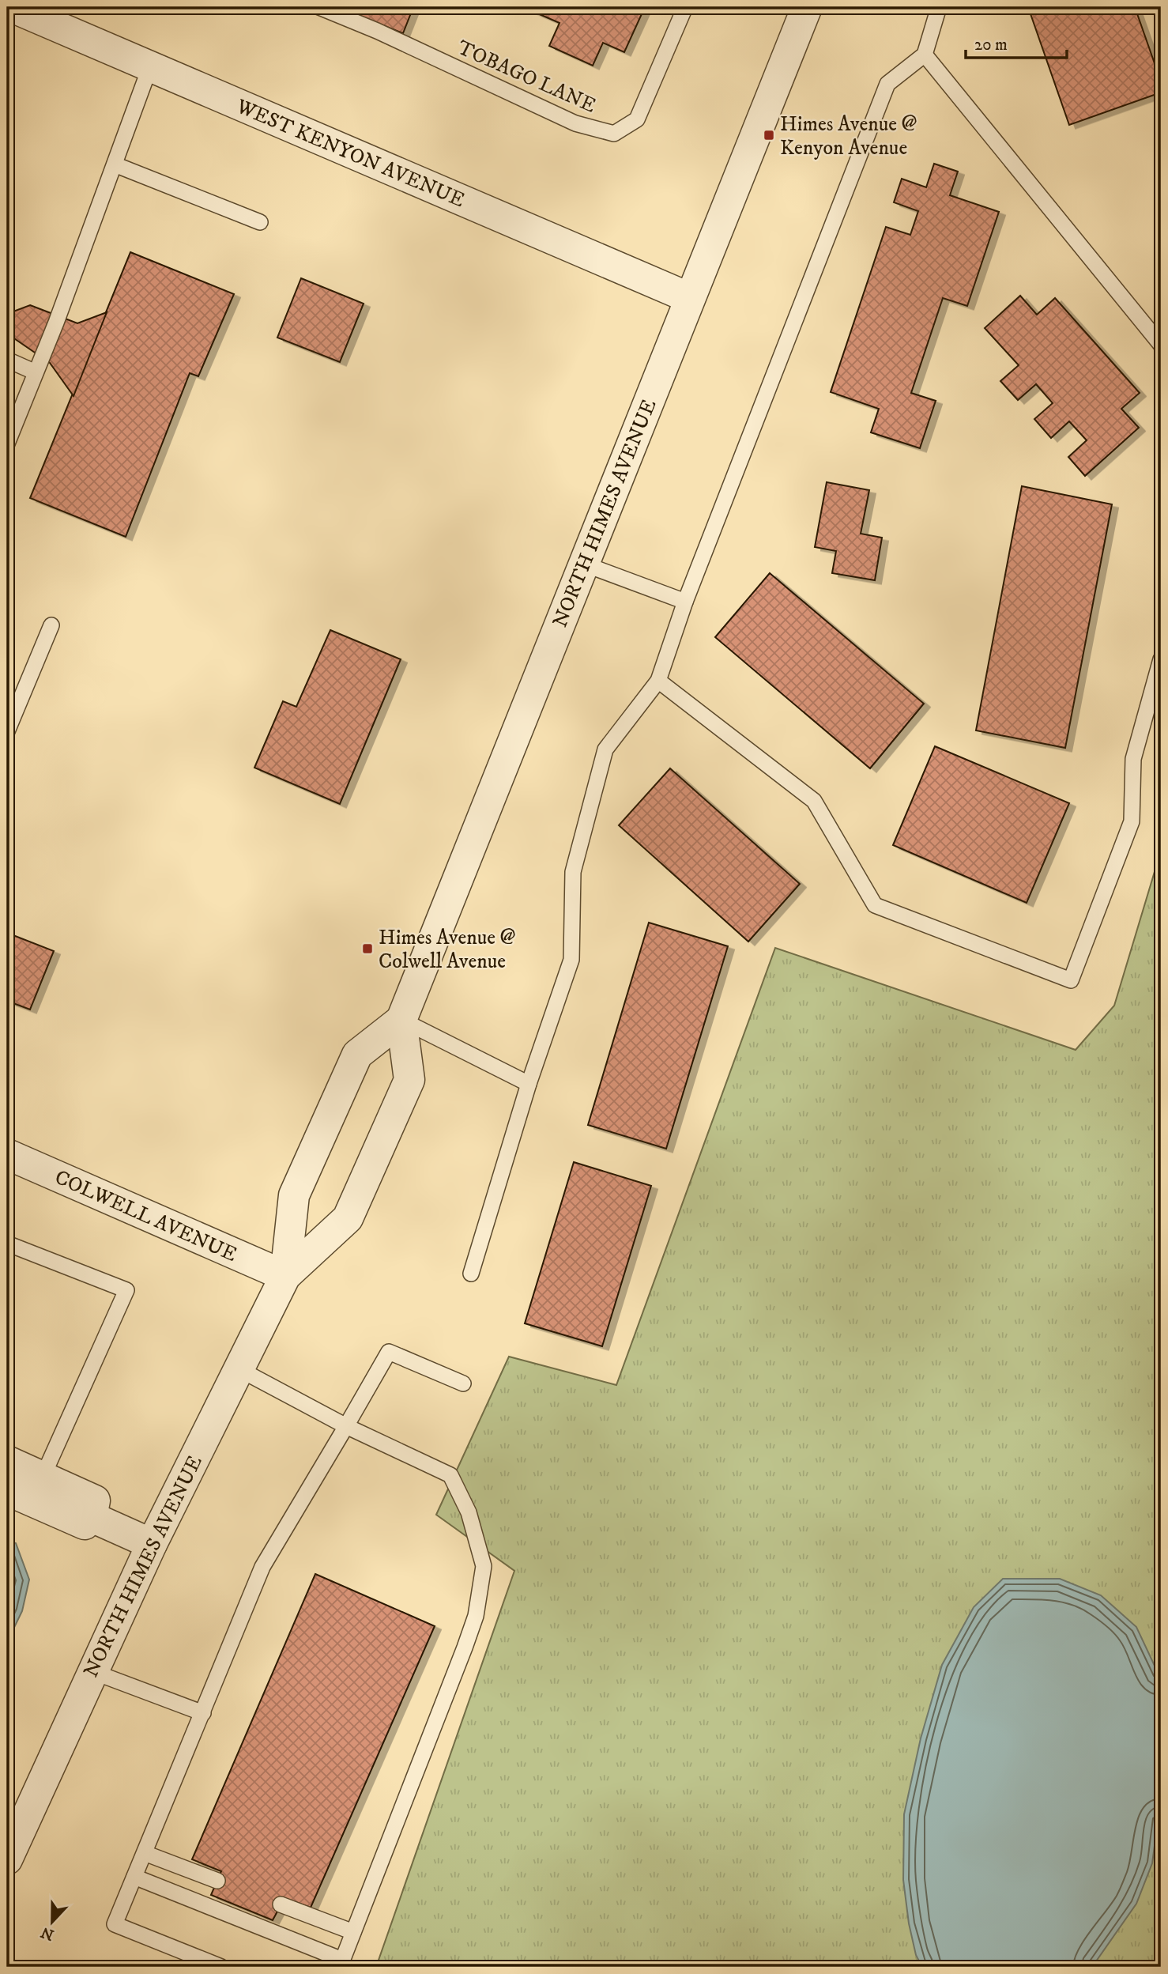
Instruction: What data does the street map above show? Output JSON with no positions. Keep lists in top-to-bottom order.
{
  "streets": {
    "street": ["WEST KENYON AVENUE", "NORTH HIMES AVENUE", "COLWELL AVENUE"],
    "lane": ["TOBAGO LANE"]
  },
  "crossings": [
    ["WEST KENYON AVENUE", "NORTH HIMES AVENUE"],
    ["NORTH HIMES AVENUE", "COLWELL AVENUE"]
  ],
  "places": {
    "transit": ["Himes Avenue @ Kenyon Avenue", "Himes Avenue @ Colwell Avenue"]
  },
  "scale_bar": "20 m",
  "north": "bottom"
}
